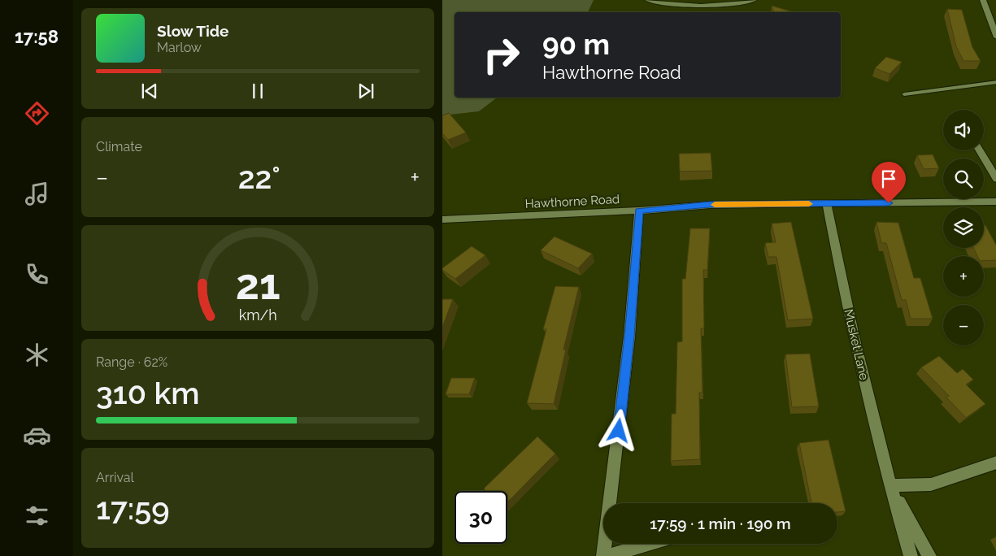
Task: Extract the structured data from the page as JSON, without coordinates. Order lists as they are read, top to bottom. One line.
{"streets":{"street":["Hawthorne Road","Musket Lane"]},"crossings":[["Hawthorne Road","Musket Lane"]],"page":{"tabs":"17:58","turn":["90 m","Hawthorne Road"],"song":["Slow Tide","Marlow"],"map_buttons":["+","−"],"tile":["Climate",["Range · 62%","310 km"],["Arrival","17:59"]],"heat":["−","22°","+"],"limit":"30","trip":"17:59 · 1 min · 190 m","gauge":["21","km/h"]}}
